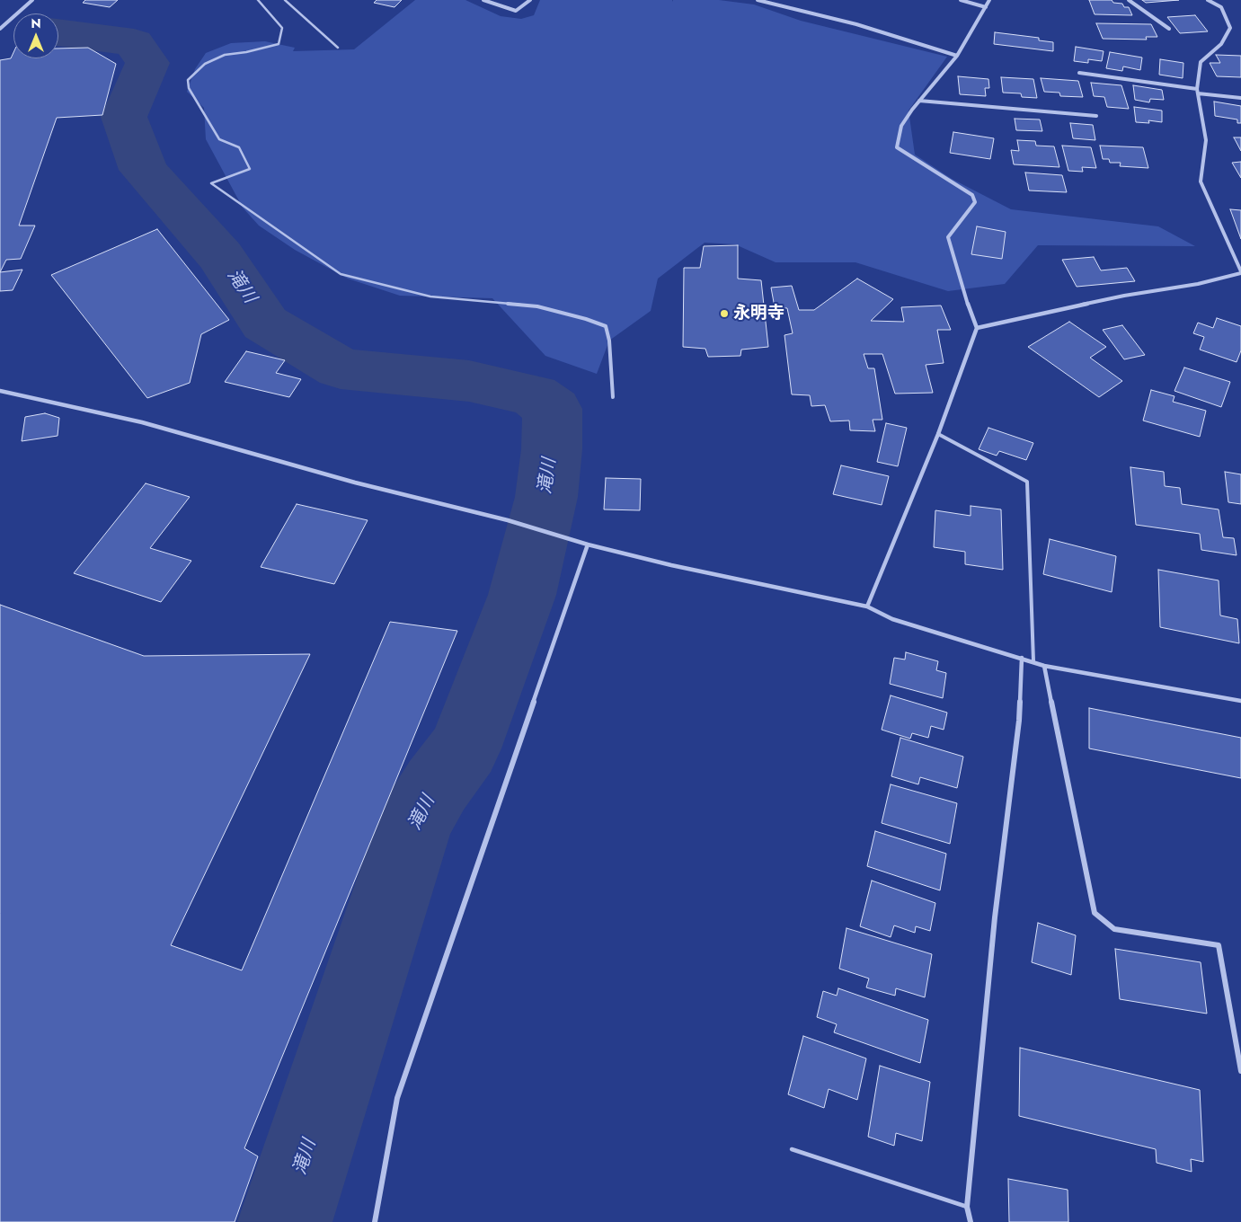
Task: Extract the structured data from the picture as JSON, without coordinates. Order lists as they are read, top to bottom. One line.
{"water":["滝川"],"places":["永明寺"],"north":"top"}
